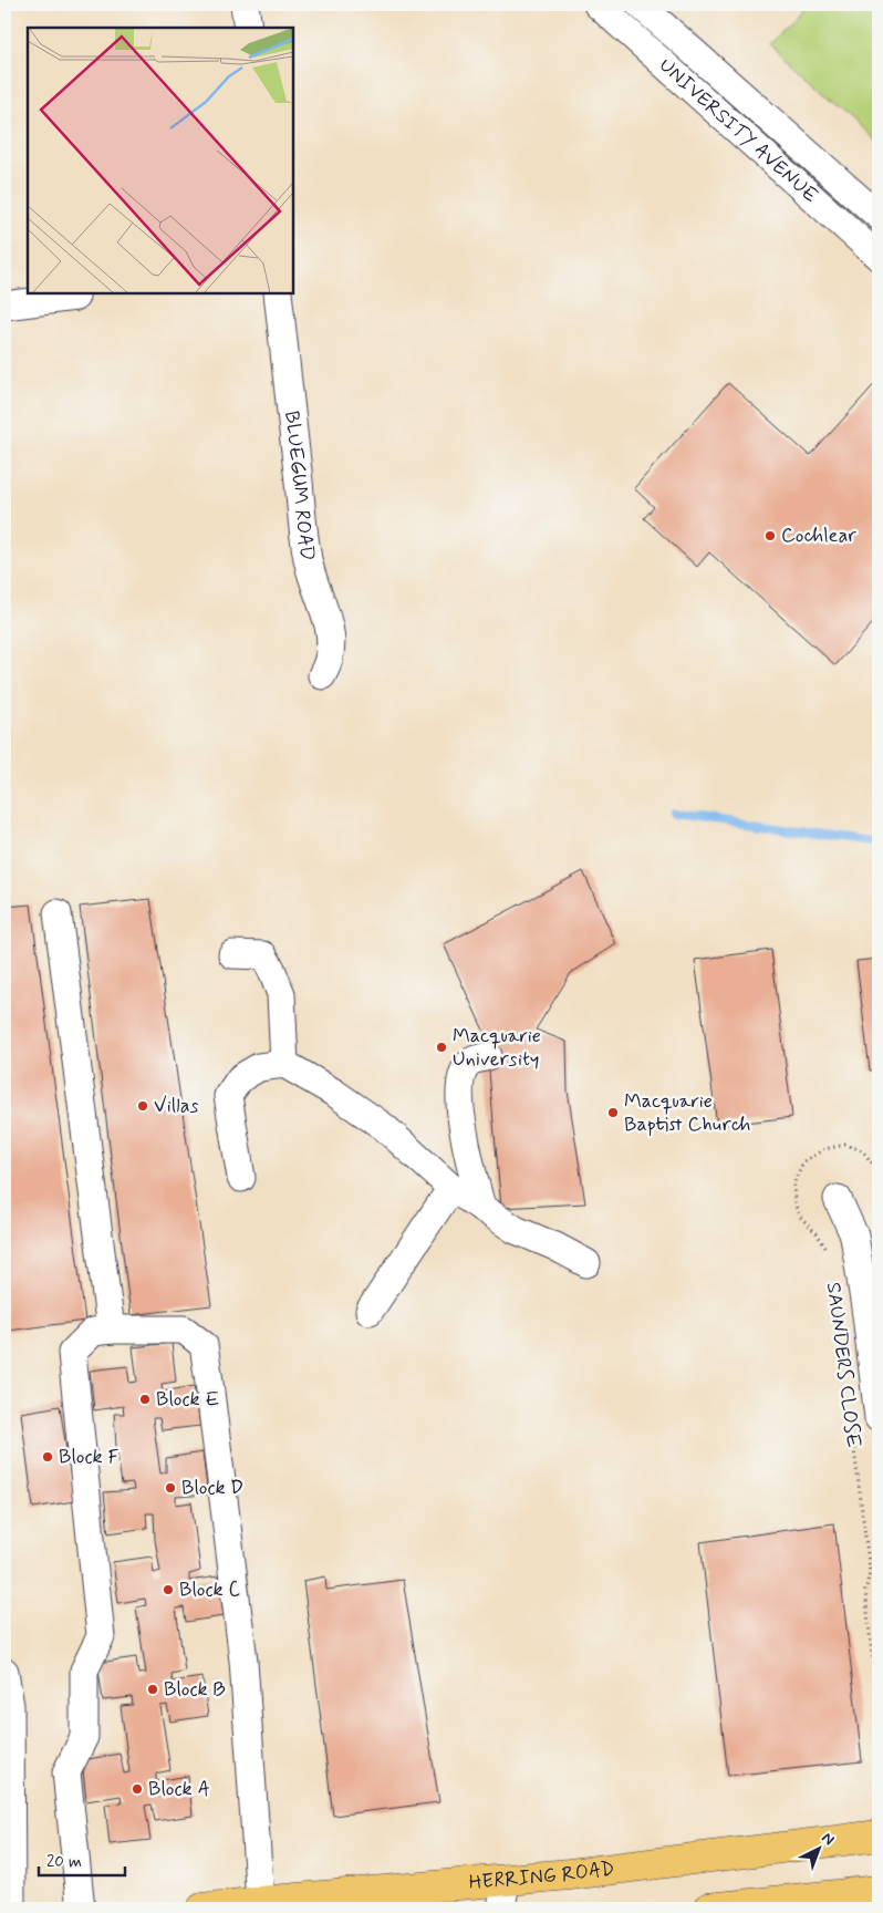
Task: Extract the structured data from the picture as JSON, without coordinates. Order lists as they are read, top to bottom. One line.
{"streets":{"main road":["HERRING ROAD"],"street":["UNIVERSITY AVENUE","BLUEGUM ROAD","SAUNDERS CLOSE"]},"places":["Cochlear","Macquarie University","Villas","Macquarie Baptist Church","Block E","Block F","Block D","Block C","Block B","Block A"],"scale_bar":"20 m","north":"top right"}
